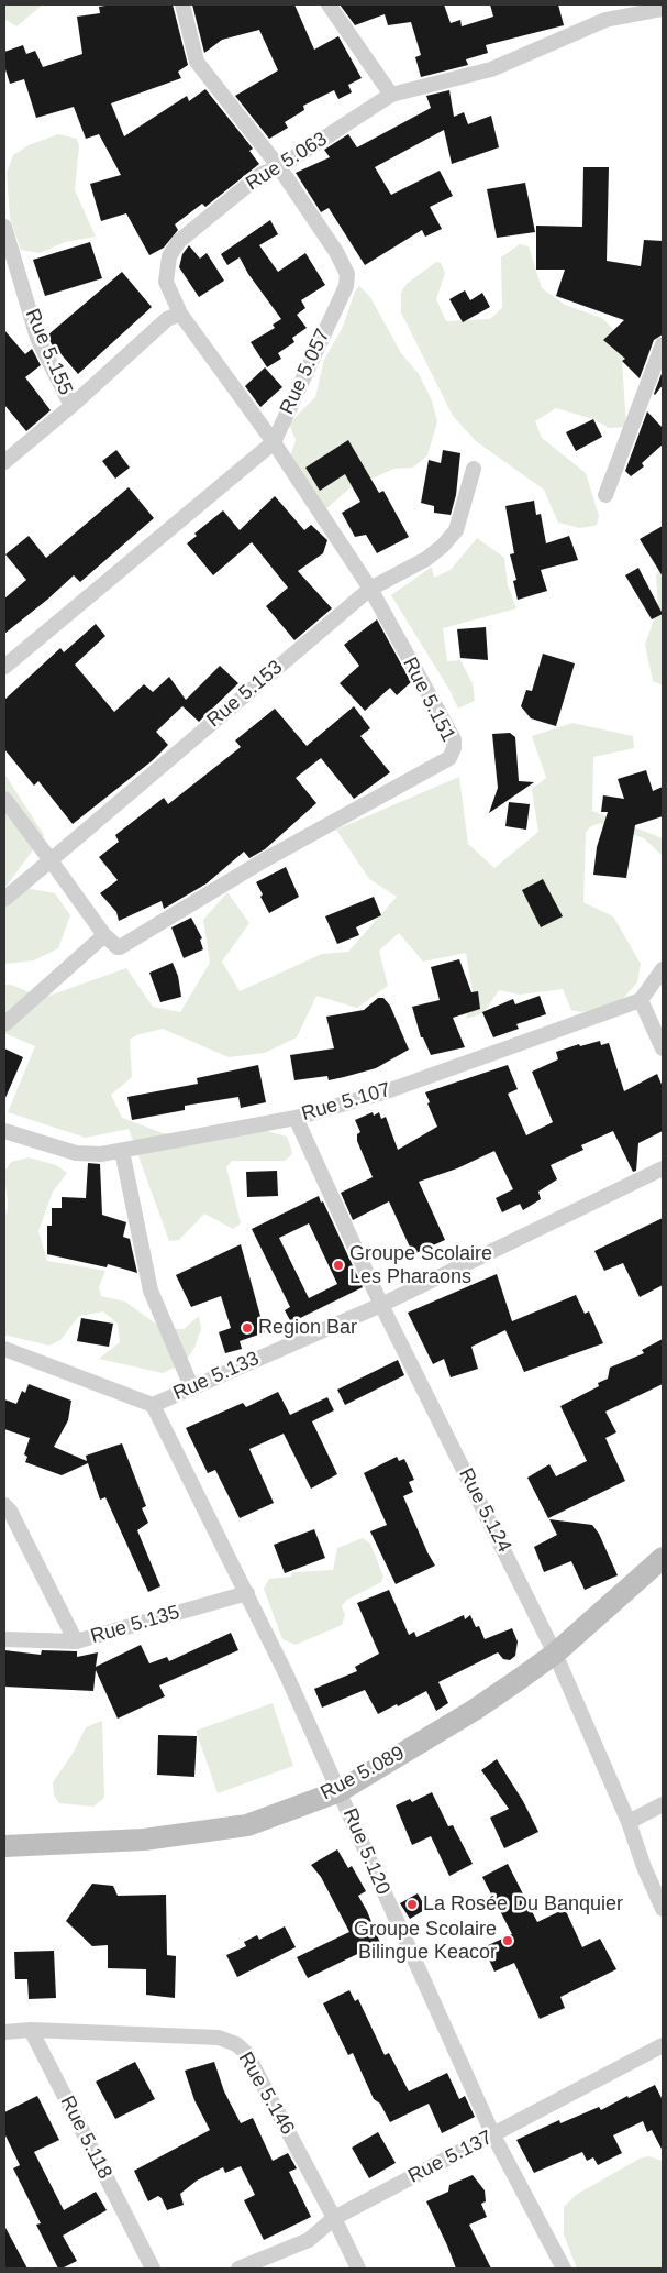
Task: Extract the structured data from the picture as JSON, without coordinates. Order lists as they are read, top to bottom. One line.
{"streets":{"street":["Rue 5.063","Rue 5.155","Rue 5.057","Rue 5.153","Rue 5.151","Rue 5.107","Rue 5.133","Rue 5.124","Rue 5.135","Rue 5.089","Rue 5.120","Rue 5.146","Rue 5.118","Rue 5.137"]},"crossings":[["Rue 5.063","Rue 5.057"],["Rue 5.063","Rue 5.151"],["Rue 5.057","Rue 5.151"],["Rue 5.153","Rue 5.151"],["Rue 5.107","Rue 5.124"],["Rue 5.133","Rue 5.124"],["Rue 5.133","Rue 5.120"],["Rue 5.124","Rue 5.089"],["Rue 5.135","Rue 5.120"],["Rue 5.089","Rue 5.120"],["Rue 5.120","Rue 5.137"],["Rue 5.146","Rue 5.118"],["Rue 5.146","Rue 5.137"]],"places":["Groupe Scolaire Les Pharaons","Region Bar","La Rosée Du Banquier","Groupe Scolaire Bilingue Keacor"]}
